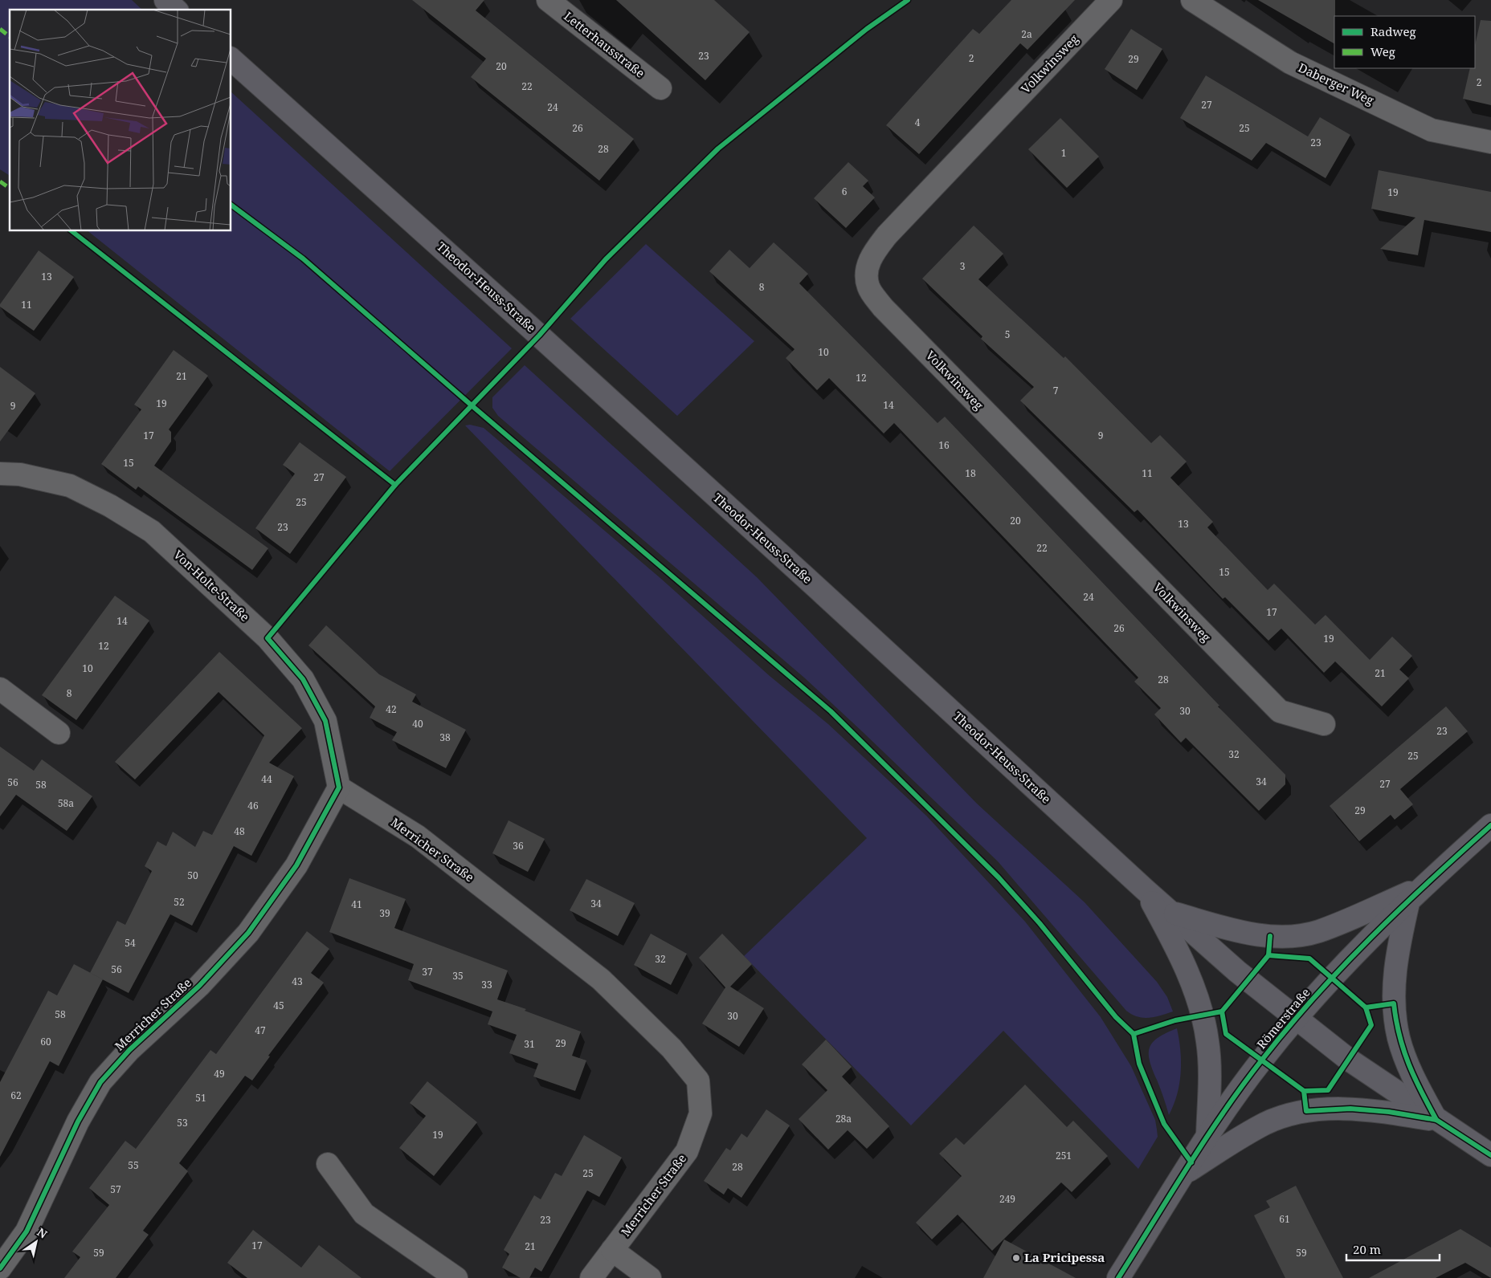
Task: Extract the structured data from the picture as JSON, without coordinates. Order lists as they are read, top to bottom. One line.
{"streets":{"main road":["Theodor-Heuss-Straße","Römerstraße"],"street":["Letterhausstraße","Volkwinsweg","Daberger Weg","Von-Holte-Straße","Merricher Straße"]},"crossings":[["Theodor-Heuss-Straße","Römerstraße"],["Von-Holte-Straße","Merricher Straße"]],"places":["La Pricipessa"],"house_numbers":["2a","23","2","29","20","2","22","27","24","4","26","25","23","28","1","6","19","3","13","8","11","5","10","21","12","7","19","14","9","17","9","16","15","18","11","27","25","20","13","23","22","15","24","17","14","26","19","12","10","21","28","8","42","30","40","23","38","32","25","44","34","56","27","58","58a","46","29","48","36","50","52","34","41","39","54","32","56","37","35","43","33","45","58","30","47","60","29","31","49","62","51","28a","53","19","251","55","28","25","57","249","61","23","17","21","59","59"],"legend":["Radweg","Weg"],"scale_bar":"20 m","north":"top right"}
